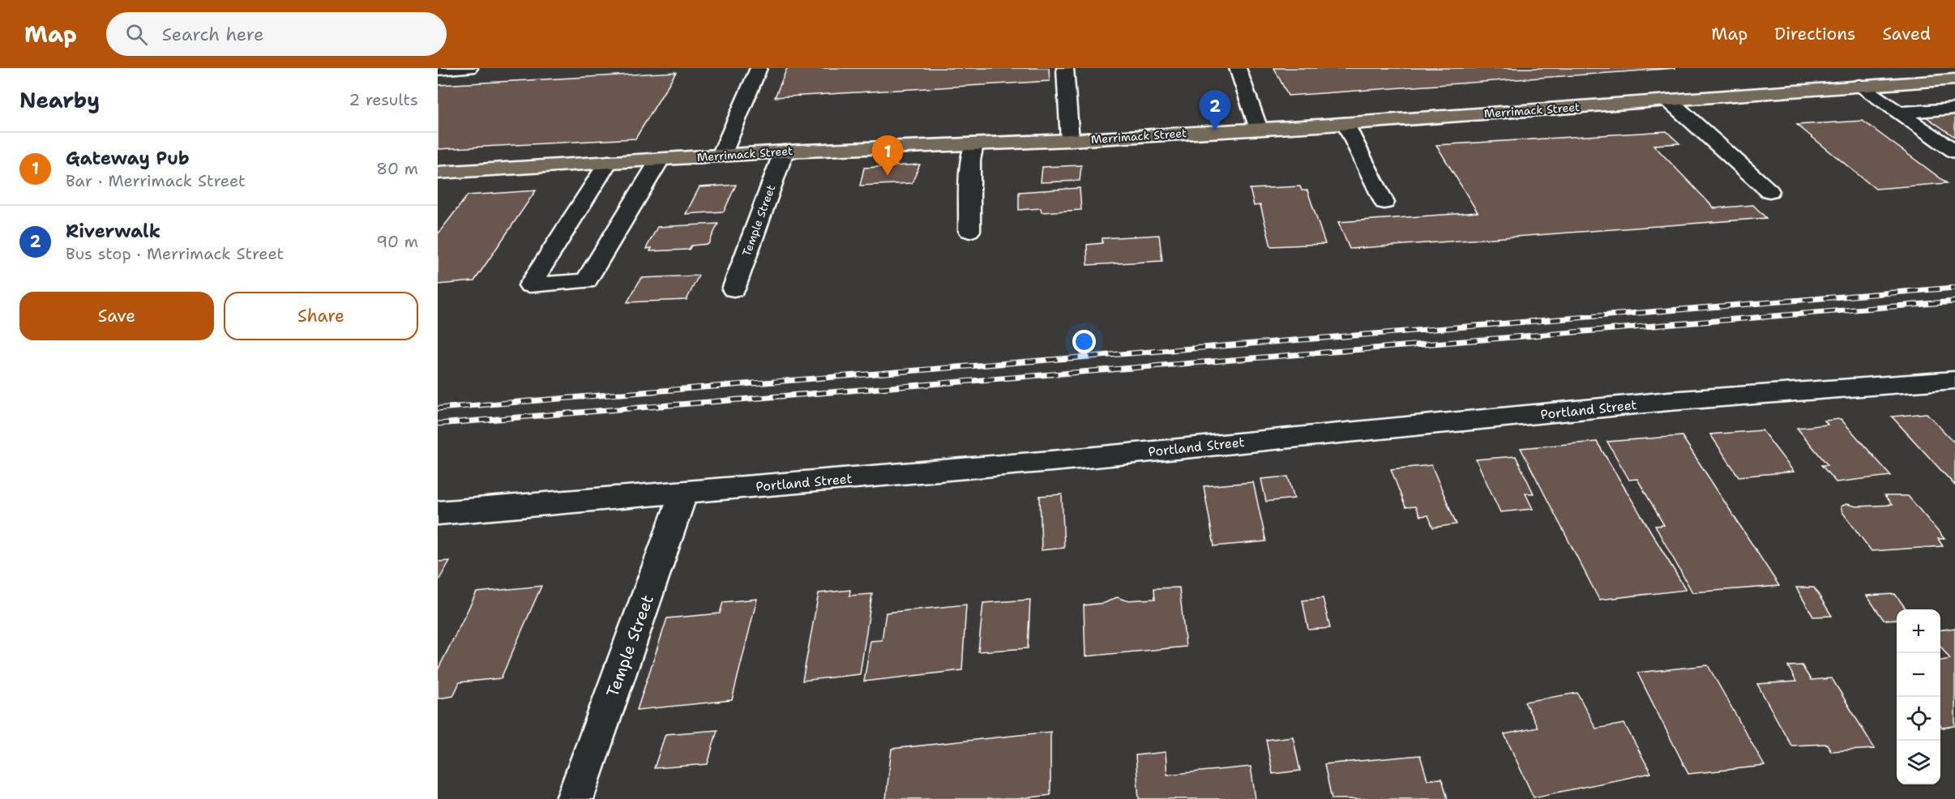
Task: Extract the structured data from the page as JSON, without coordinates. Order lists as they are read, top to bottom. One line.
{"streets":{"main road":["Merrimack Street"],"street":["Temple Street","Portland Street"]},"crossings":[["Merrimack Street","Temple Street"],["Temple Street","Portland Street"]],"page":{"header":"Map","search":"Search here","nav":["Map","Directions","Saved"],"heading":["Nearby","2 results"],"pins":["2","1"],"list":[{"mark":"1","name":"Gateway Pub","note":"Bar · Merrimack Street","value":"80 m"},{"mark":"2","name":"Riverwalk","note":"Bus stop · Merrimack Street","value":"90 m"}],"buttons":["Save","Share"],"map_buttons":["+","−"]}}
